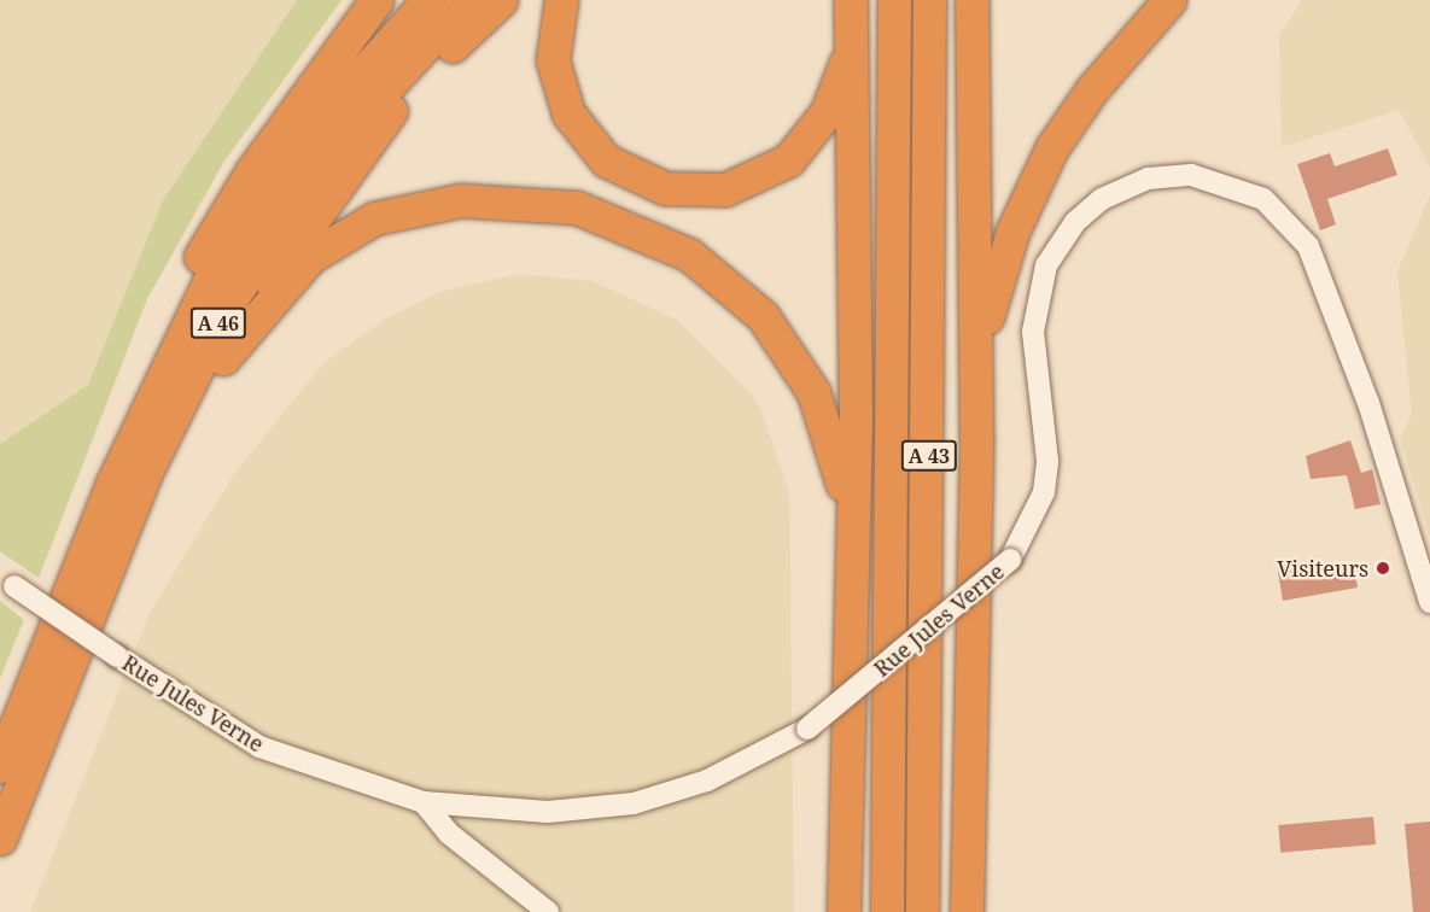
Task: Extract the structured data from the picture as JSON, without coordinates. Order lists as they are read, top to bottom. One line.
{"streets":{"highway":["A 46","A 43"],"street":["Rue Jules Verne"]},"places":["Visiteurs"]}
